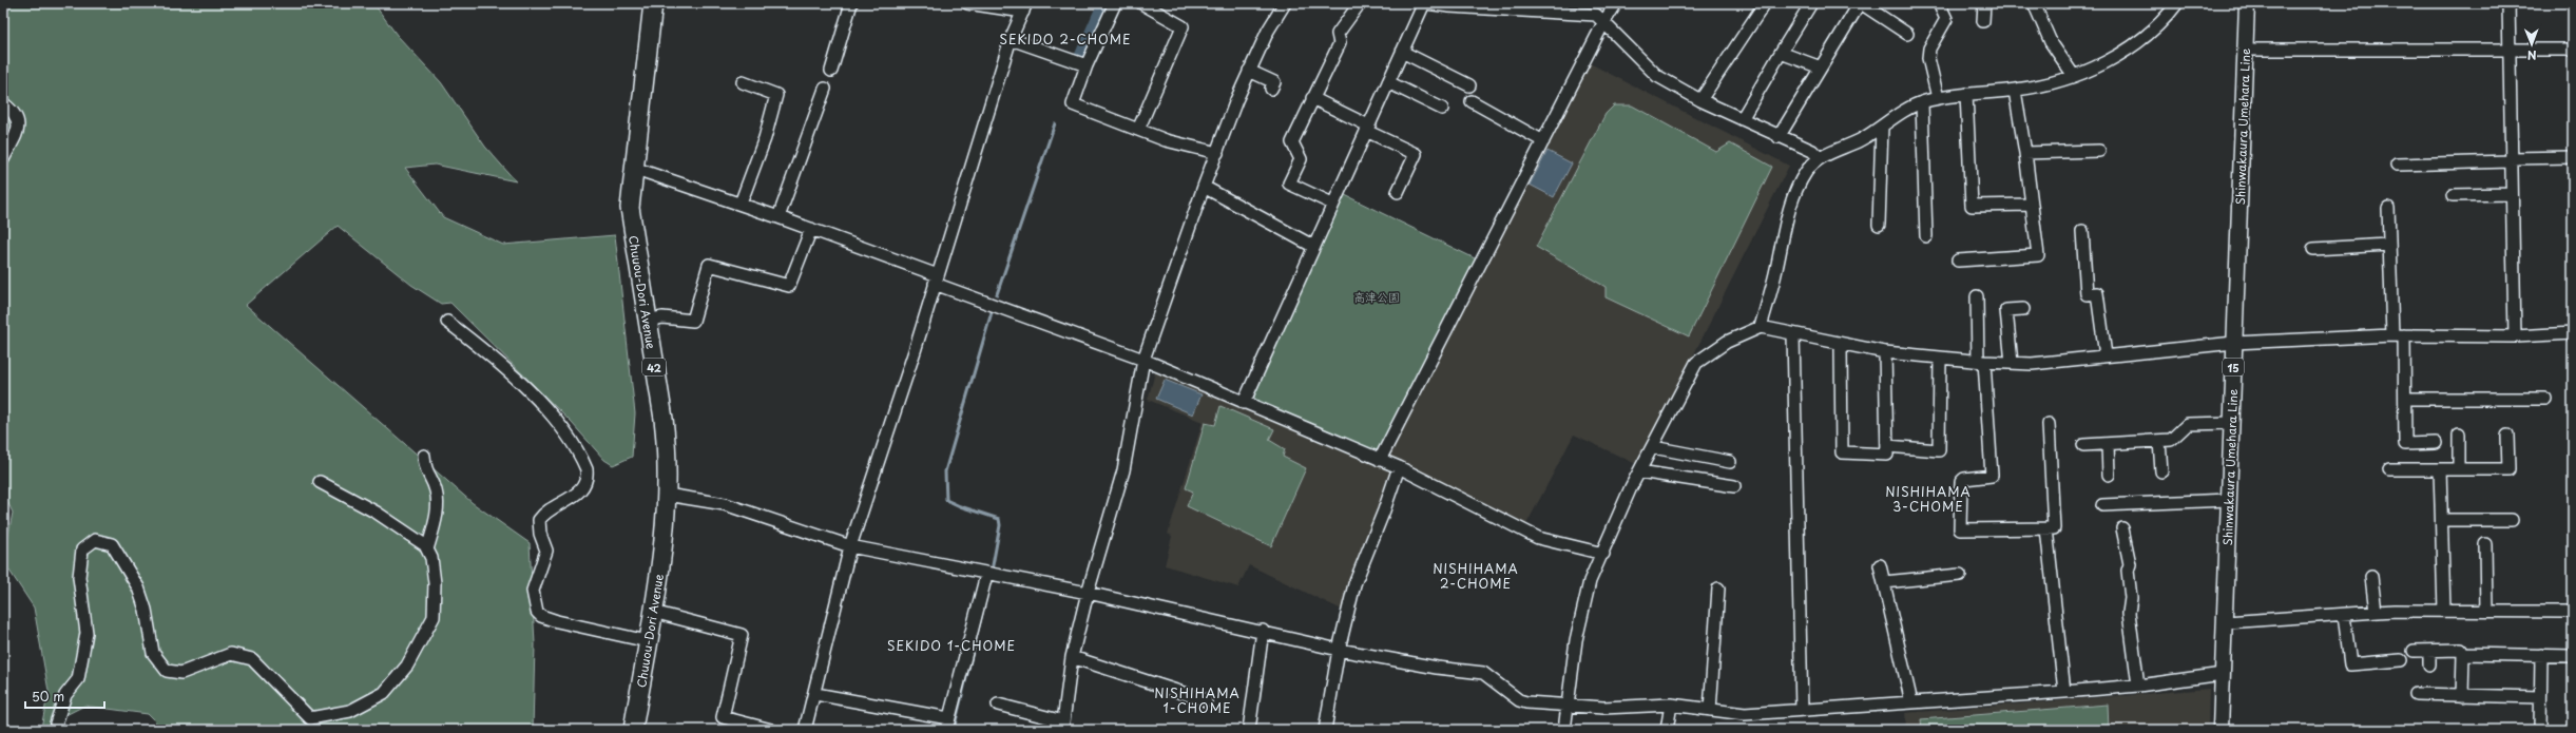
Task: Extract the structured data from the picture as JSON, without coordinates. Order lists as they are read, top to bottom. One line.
{"streets":{"highway":["Chuuou-Dori Avenue","42"],"main road":["Shinwakaura Umehara Line","15"]},"districts":["SEKIDO 2-CHOME","NISHIHAMA 3-CHOME","NISHIHAMA 2-CHOME","SEKIDO 1-CHOME","NISHIHAMA 1-CHOME"],"parks":["高津公園"],"scale_bar":"50 m","north":"bottom"}
